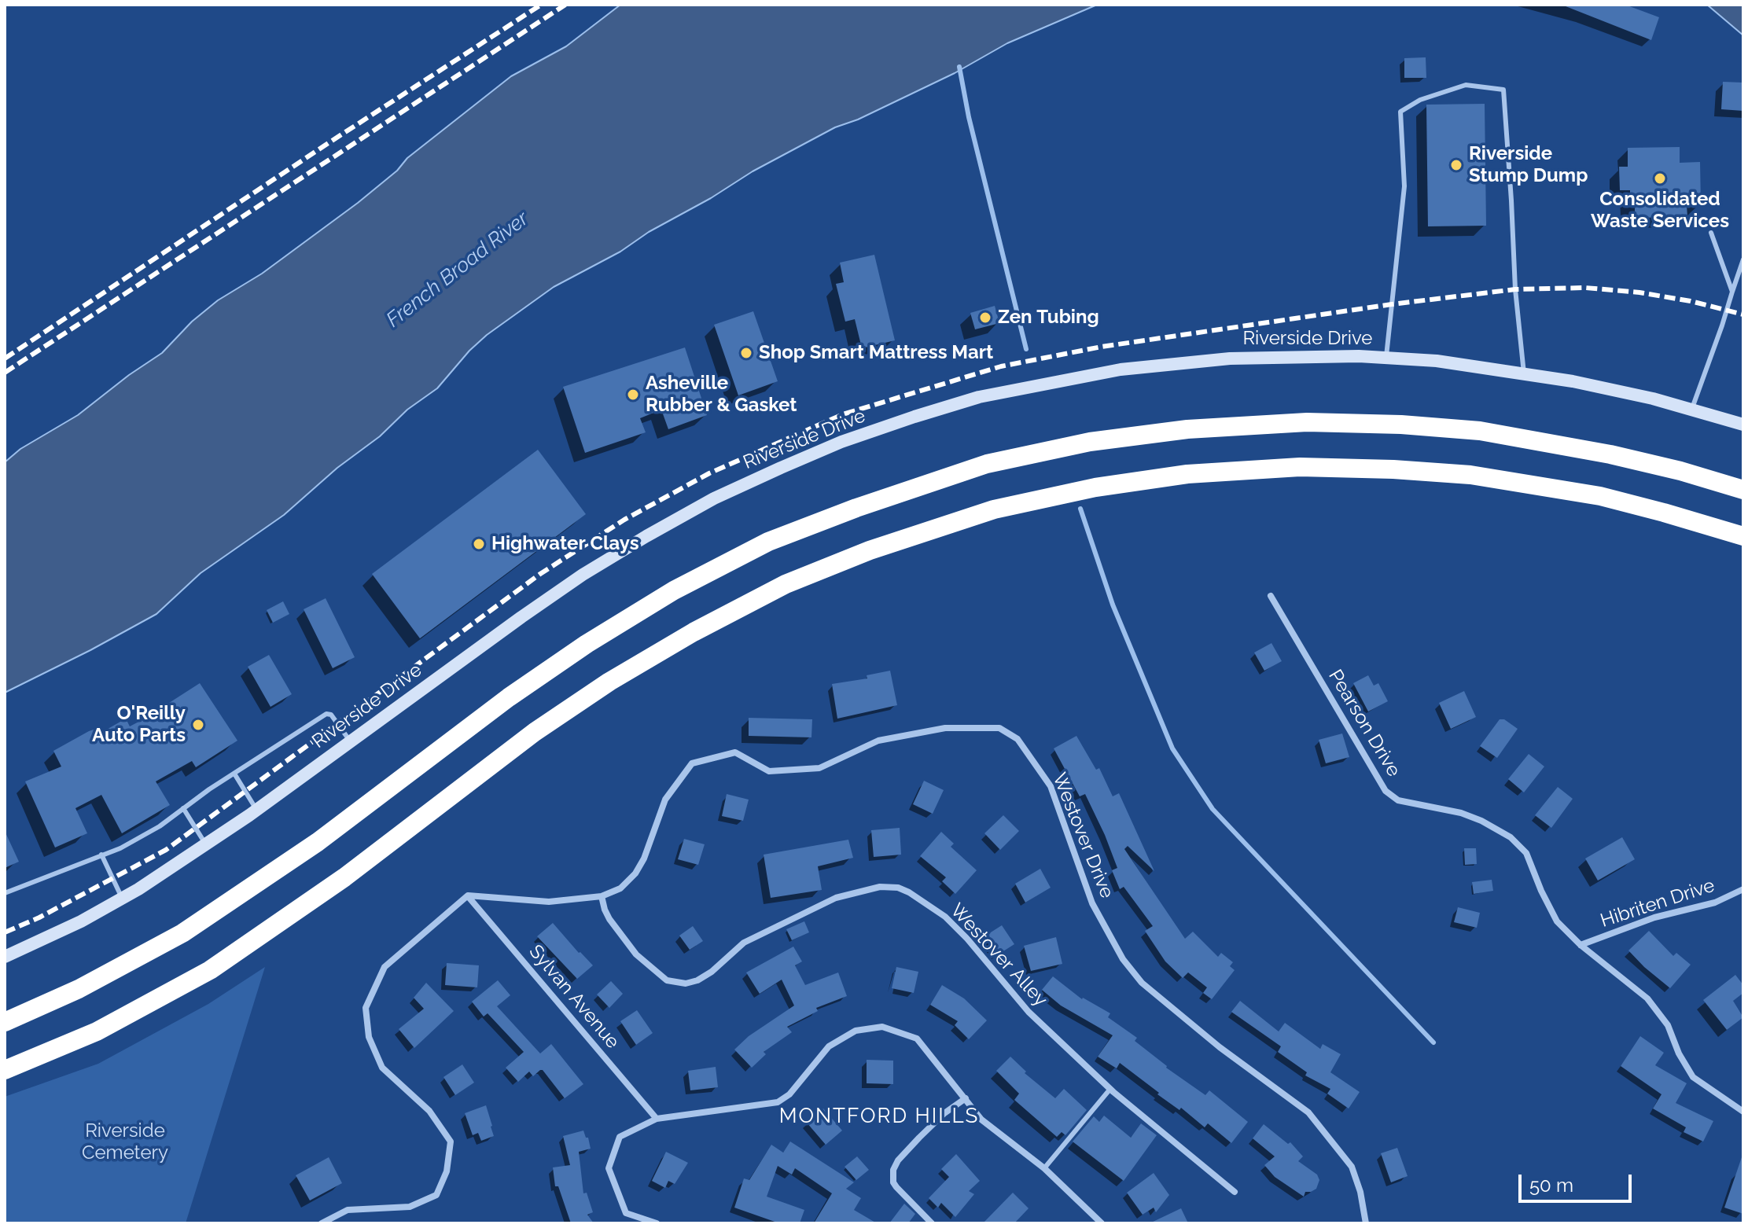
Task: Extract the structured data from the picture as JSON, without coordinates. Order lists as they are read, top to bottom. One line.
{"streets":{"main road":["Riverside Drive"],"street":["Pearson Drive","Westover Drive","Hibriten Drive","Westover Alley","Sylvan Avenue"]},"crossings":[["Pearson Drive","Hibriten Drive"],["Westover Drive","Westover Alley"],["Westover Drive","Sylvan Avenue"]],"districts":["MONTFORD HILLS"],"water":["French Broad River"],"parks":["Riverside Cemetery"],"places":["Riverside Stump Dump","Consolidated Waste Services","Zen Tubing","Shop Smart Mattress Mart","Asheville Rubber & Gasket","Highwater Clays","O'Reilly Auto Parts"],"scale_bar":"50 m"}
